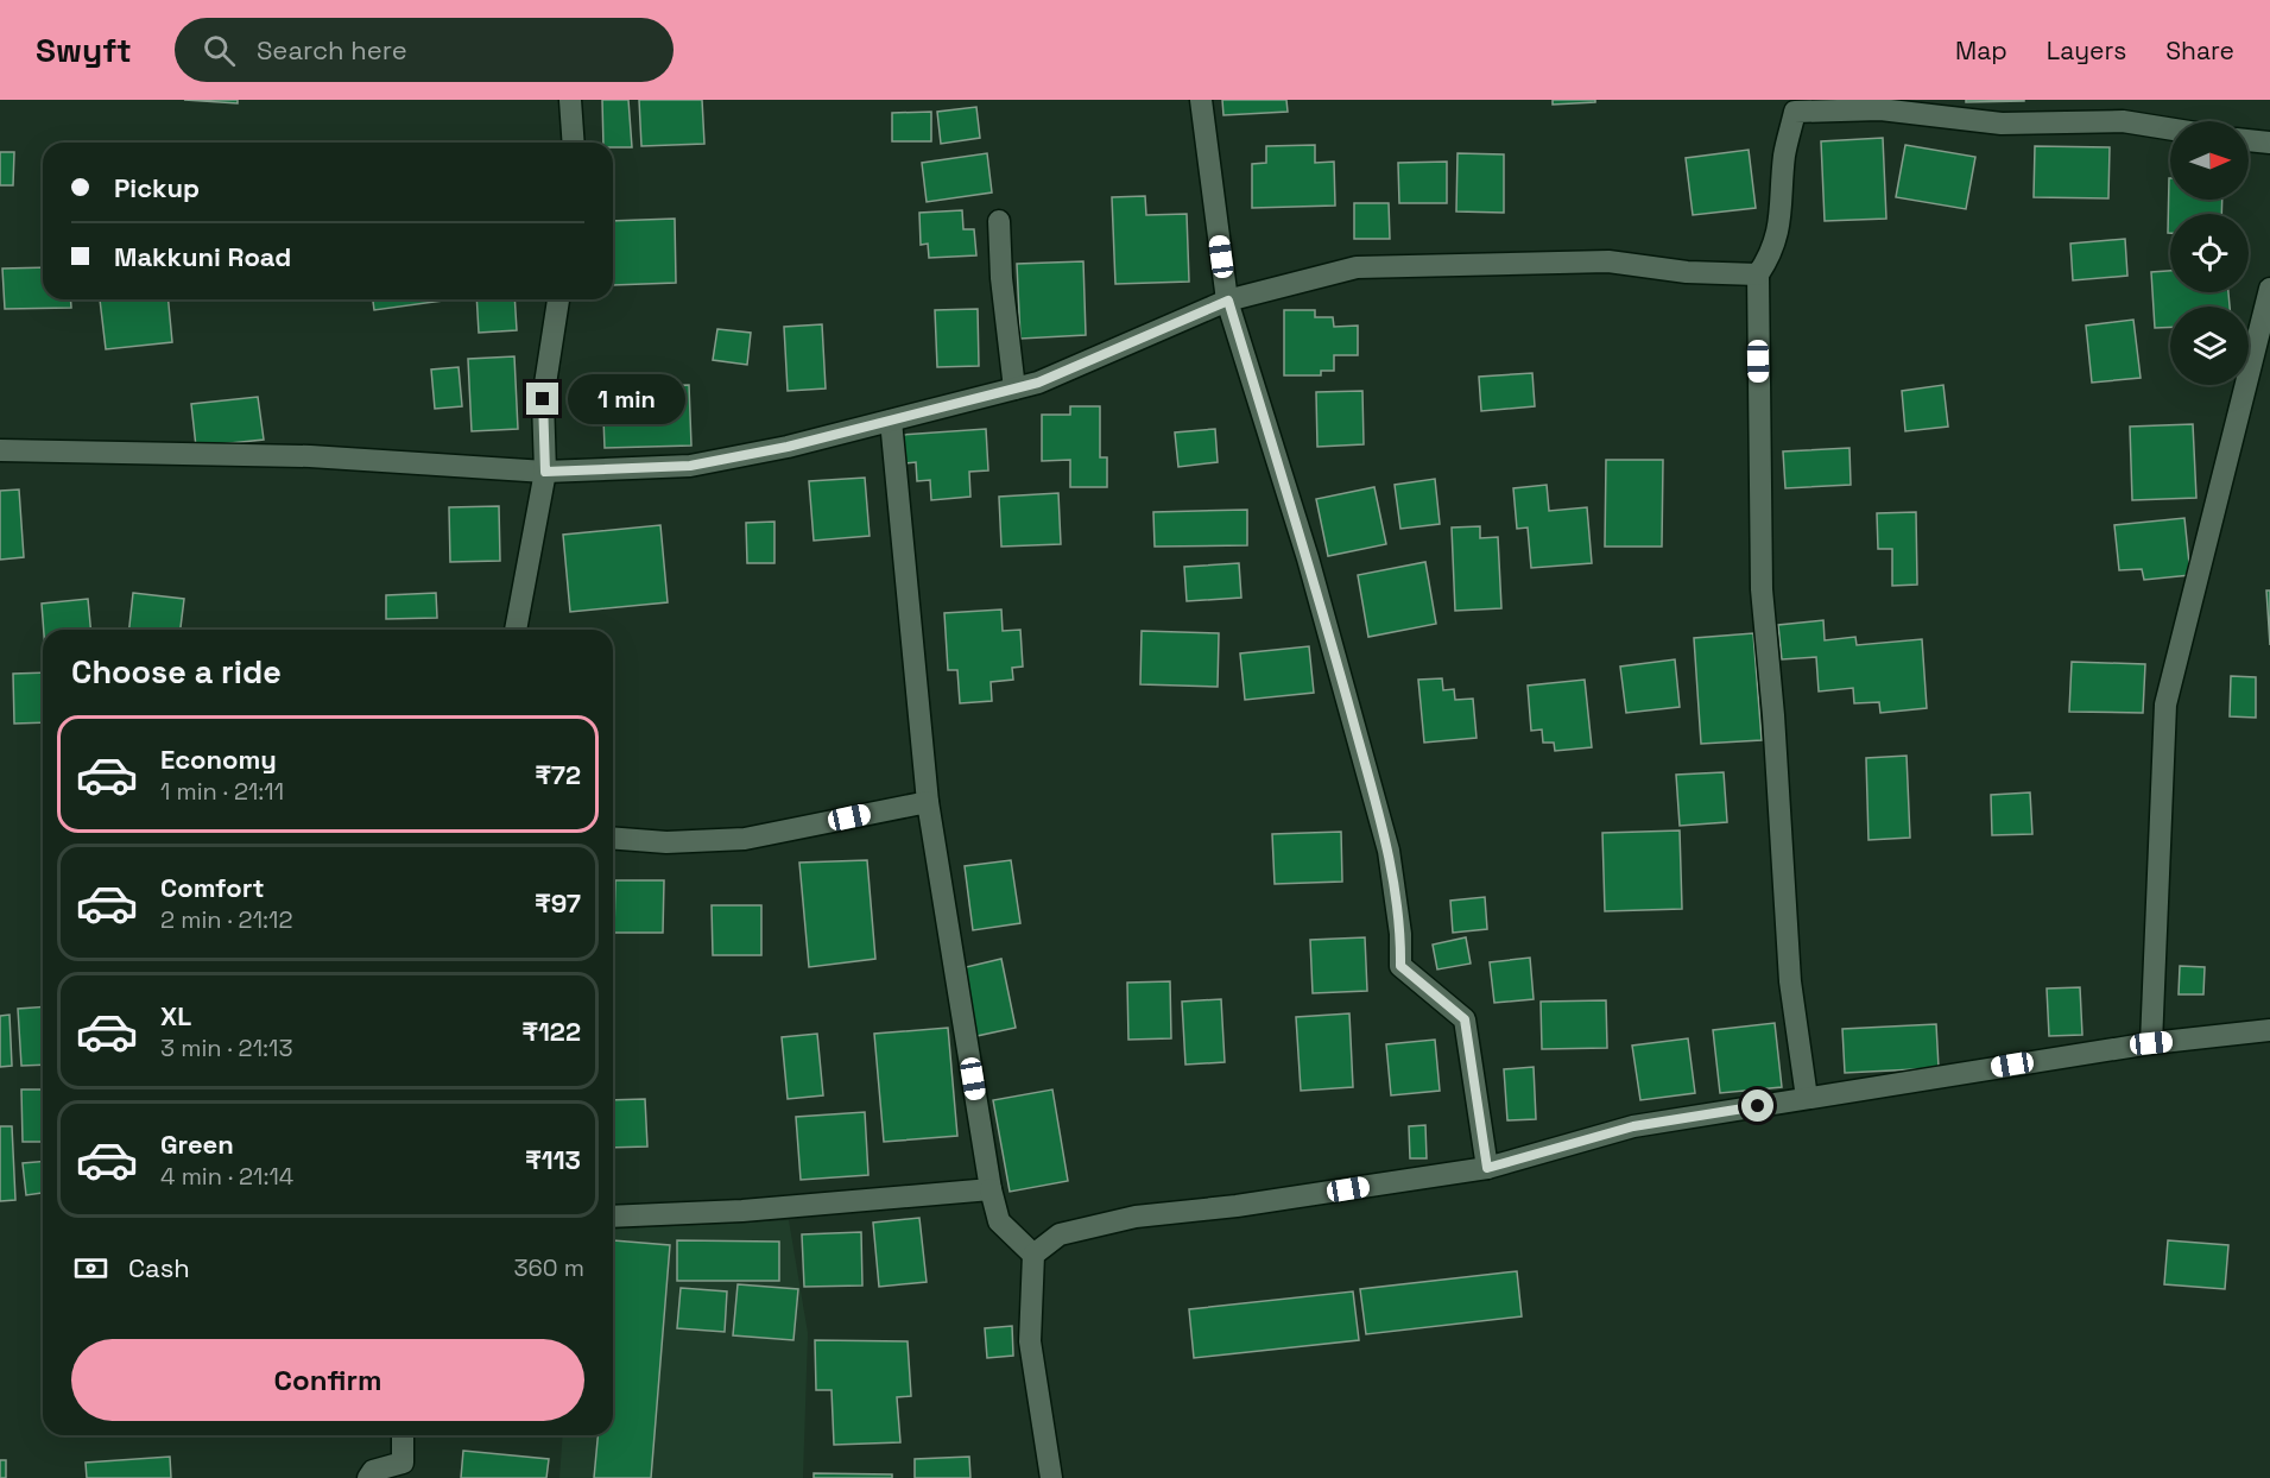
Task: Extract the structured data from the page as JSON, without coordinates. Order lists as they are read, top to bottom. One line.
{"north":"right","page":{"header":"Swyft","search":"Search here","nav":["Map","Layers","Share"],"banner":["Pickup","Makkuni Road"],"bubble":"1 min","heading":"Choose a ride","list":[{"name":"Economy","note":"1 min · 21:11","value":"₹72"},{"name":"Comfort","note":"2 min · 21:12","value":"₹97"},{"name":"XL","note":"3 min · 21:13","value":"₹122"},{"name":"Green","note":"4 min · 21:14","value":"₹113"}],"pay":["Cash","360 m"],"buttons":"Confirm"}}
